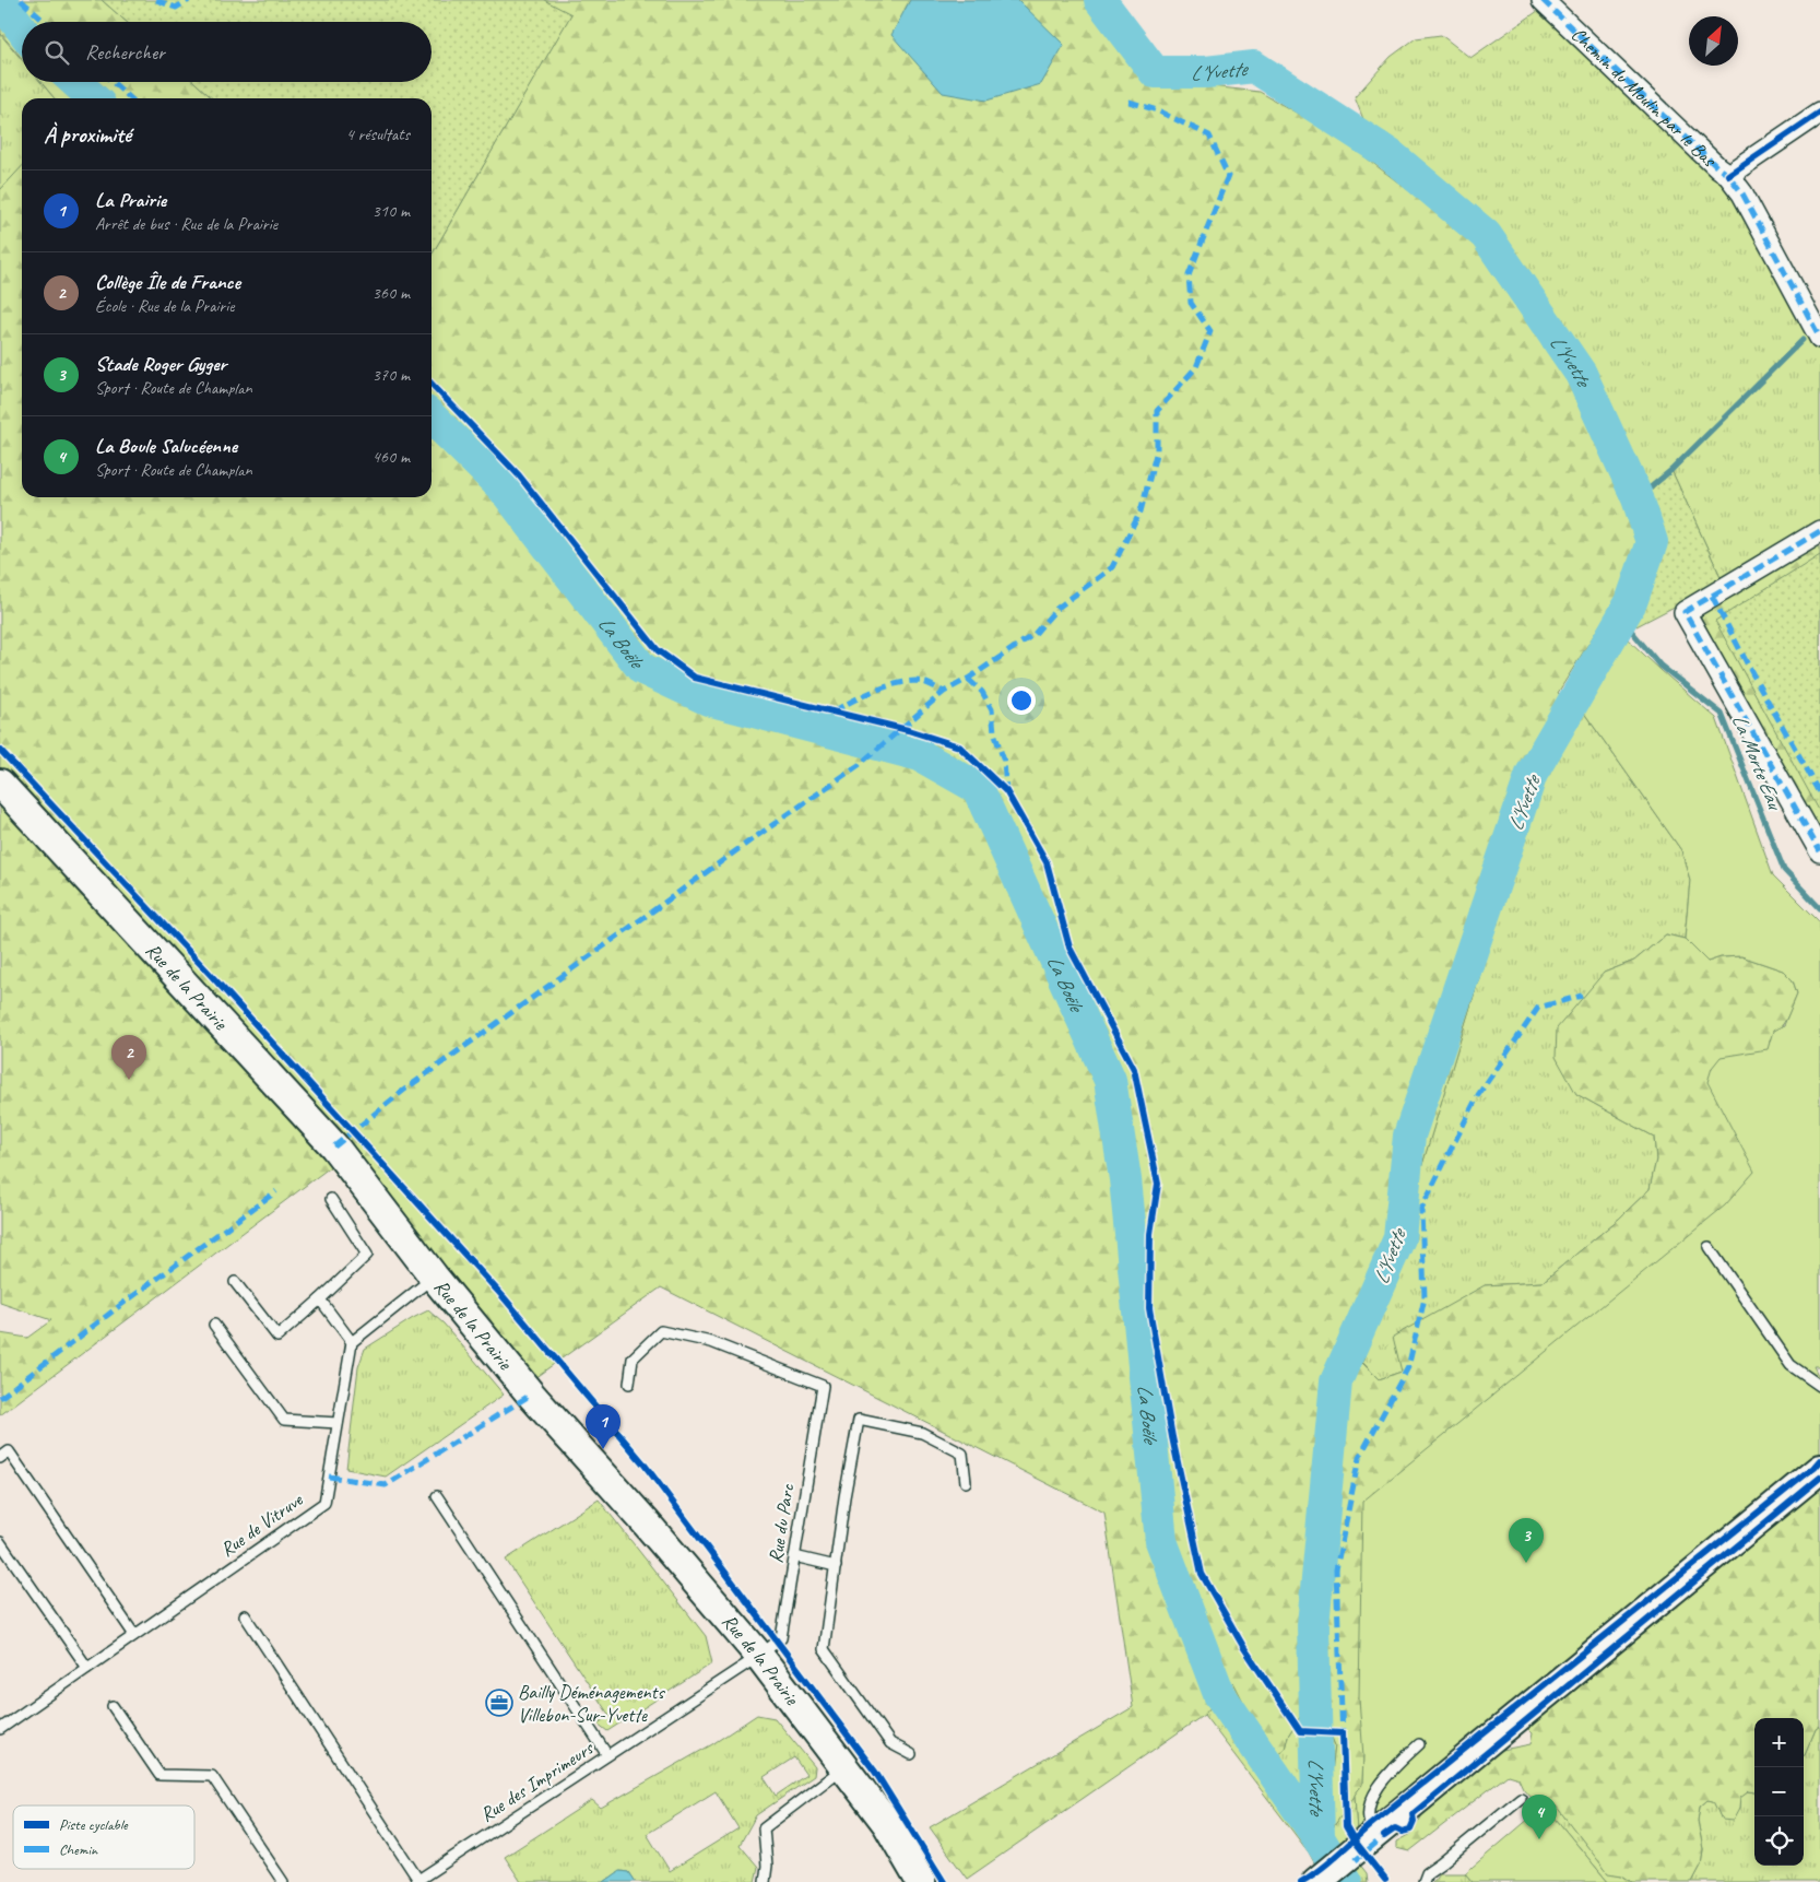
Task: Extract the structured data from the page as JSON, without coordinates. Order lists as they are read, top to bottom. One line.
{"streets":{"street":["Chemin du Moulin par le Bas","Rue de la Prairie"],"lane":["Rue du Parc","Rue de Vitruve","Rue des Imprimeurs"]},"crossings":[["Rue de la Prairie","Rue du Parc"],["Rue de la Prairie","Rue des Imprimeurs"],["Rue du Parc","Rue des Imprimeurs"]],"water":["L'Yvette","La Boële","La Morte Eau"],"places":{"office":["Bailly Déménagements Villebon-Sur-Yvette"]},"legend":["Piste cyclable","Chemin"],"north":"top right","page":{"search":"Rechercher","heading":["À proximité","4 résultats"],"list":[{"mark":"1","name":"La Prairie","note":"Arrêt de bus · Rue de la Prairie","value":"310 m"},{"mark":"2","name":"Collège Île de France","note":"École · Rue de la Prairie","value":"360 m"},{"mark":"3","name":"Stade Roger Gyger","note":"Sport · Route de Champlan","value":"370 m"},{"mark":"4","name":"La Boule Salucéenne","note":"Sport · Route de Champlan","value":"460 m"}],"pins":["2","1","3","4"],"map_buttons":["+","−"]}}
